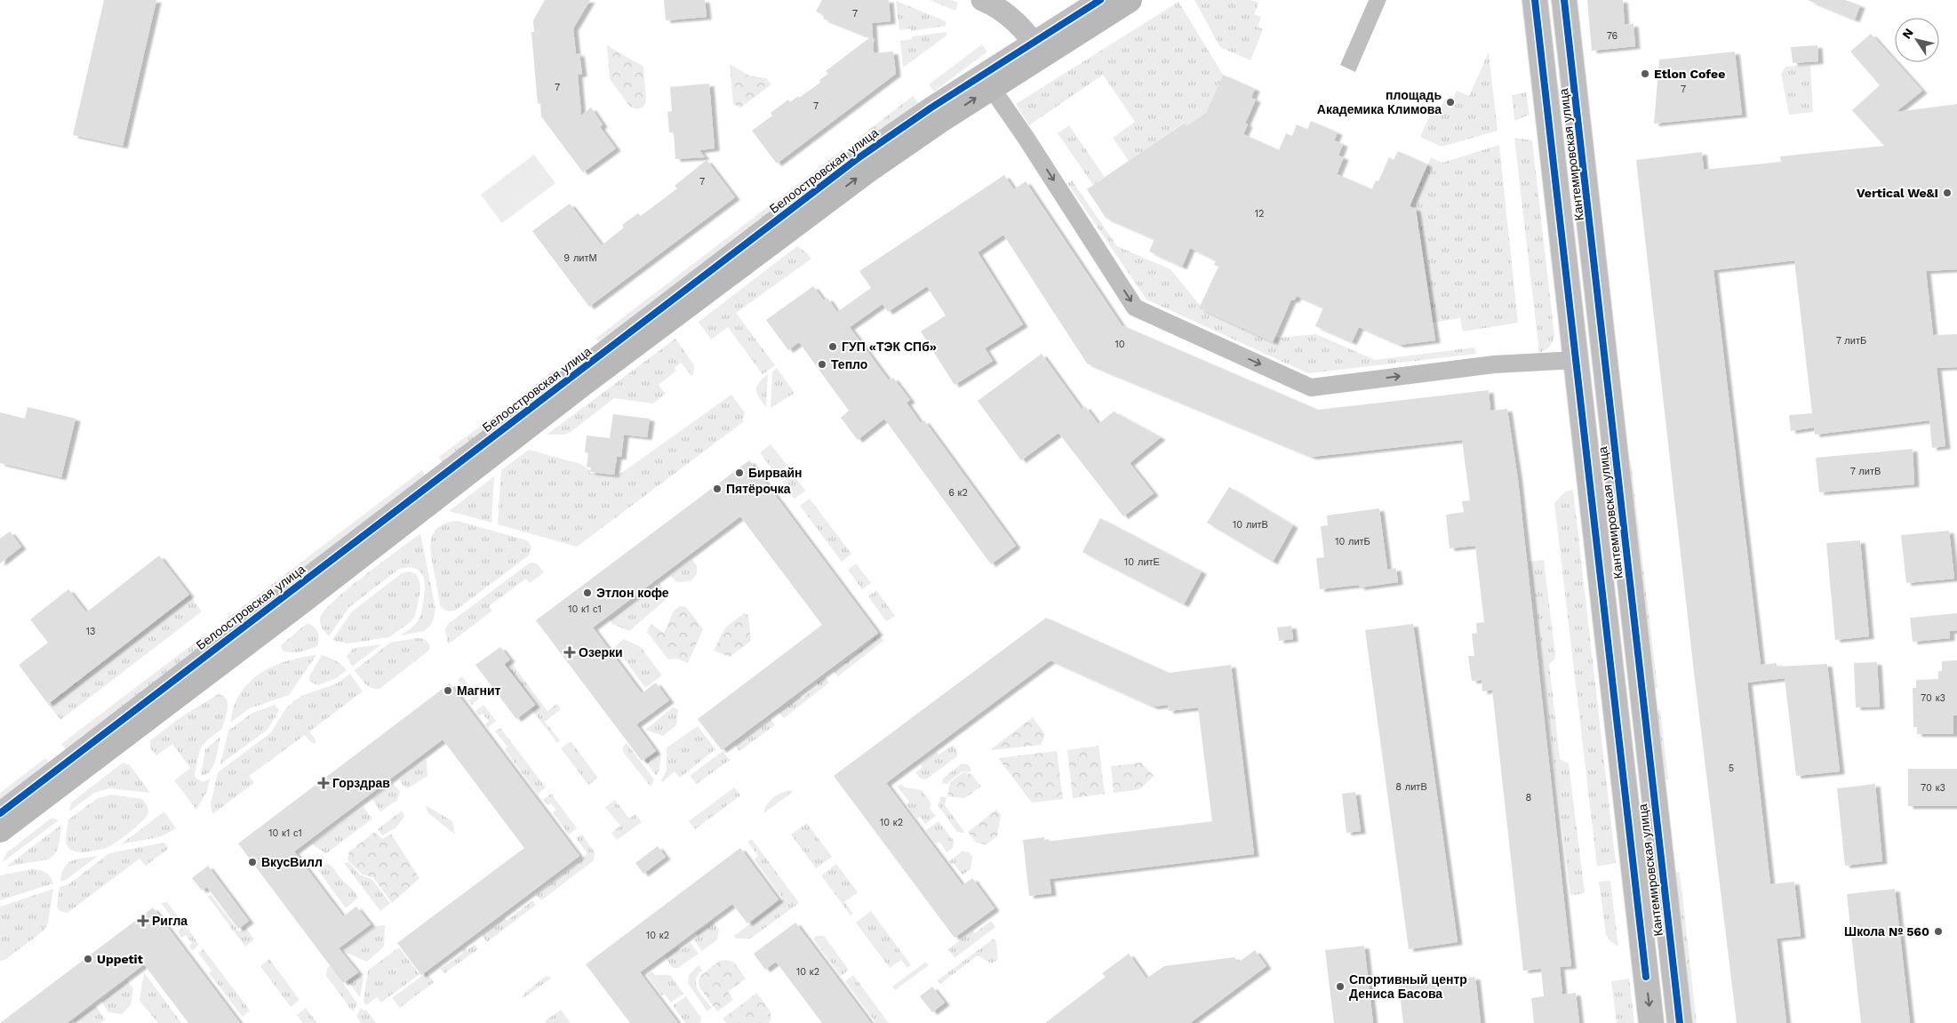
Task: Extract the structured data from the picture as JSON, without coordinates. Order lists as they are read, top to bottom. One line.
{"streets":{"main road":["Кантемировская улица","Белоостровская улица"]},"places":{"other":["Etlon Cofee","площадь Академика Климова","Vertical We&I","ГУП «ТЭК СПб»","Тепло","Бирвайн","Пятёрочка","Этлон кофе","Магнит","ВкусВилл","Школа № 560","Uppetit","Спортивный центр Дениса Басова"],"health":["Озерки","Горздрав","Ригла"]},"house_numbers":["7","76","7","7","7","7","12","9 литМ","7 литБ","10","7 литВ","6 к2","10 литВ","10 литБ","10 литЕ","10 к1 с1","13","70 к3","5","8 литВ","70 к3","8","10 к2","10 к1 с1","10 к2","10 к2"],"north":"top left"}
